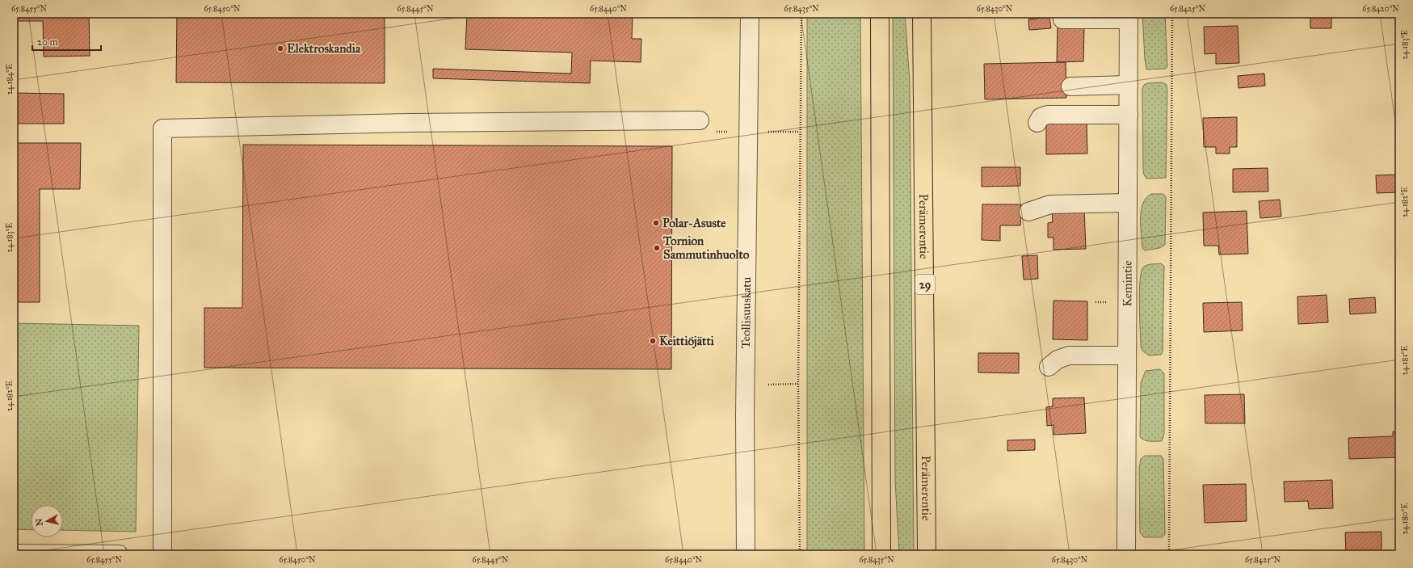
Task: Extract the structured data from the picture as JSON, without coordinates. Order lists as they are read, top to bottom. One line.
{"streets":{"highway":["Perämerentie","29"],"street":["Kemintie","Teollisuuskatu"]},"places":["Elektroskandia","Polar-Asuste","Tornion Sammutinhuolto","Keittiöjätti"],"scale_bar":"20 m","north":"left","coordinates":["65.8455°N","65.8450°N","65.8445°N","65.8440°N","65.8435°N","65.8430°N","65.8425°N","65.8420°N","24.183°E","24.184°E","24.182°E","24.181°E","24.180°E"]}
